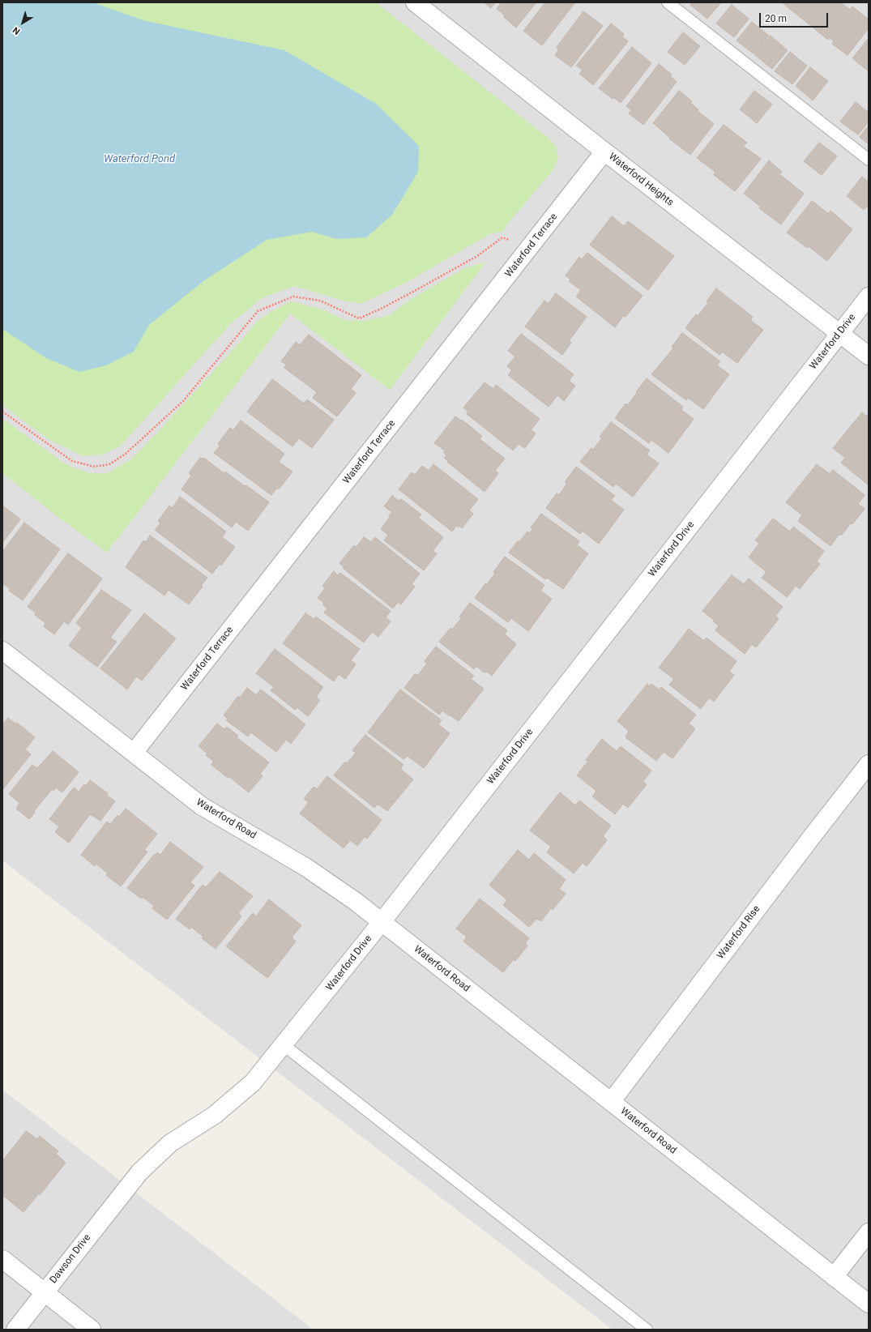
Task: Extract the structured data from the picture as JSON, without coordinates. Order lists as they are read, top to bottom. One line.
{"streets":{"street":["Waterford Heights","Waterford Terrace","Waterford Drive","Waterford Road","Waterford Rise","Dawson Drive"]},"crossings":[["Waterford Heights","Waterford Terrace"],["Waterford Heights","Waterford Drive"],["Waterford Terrace","Waterford Road"],["Waterford Drive","Waterford Road"],["Waterford Drive","Dawson Drive"],["Waterford Road","Waterford Rise"]],"water":["Waterford Pond"],"scale_bar":"20 m","north":"bottom left"}
